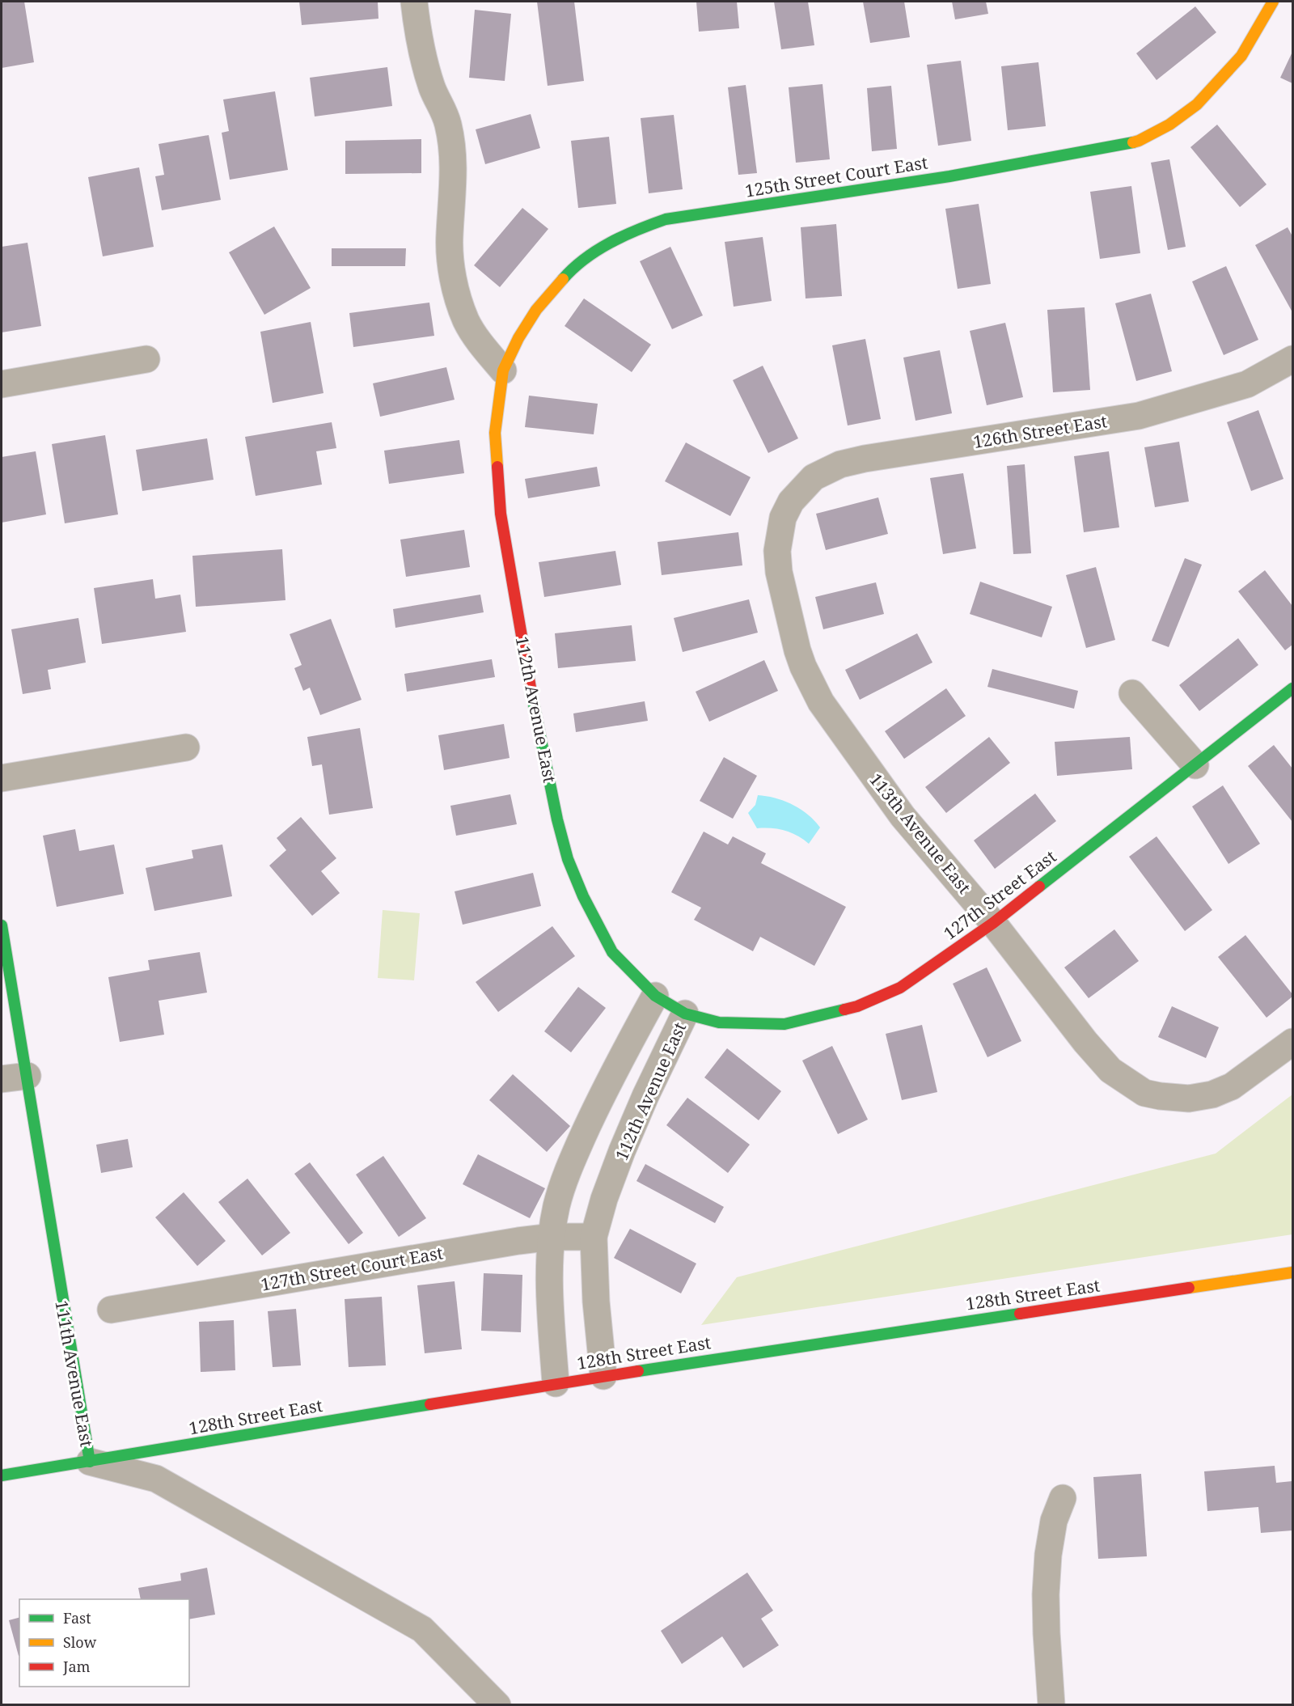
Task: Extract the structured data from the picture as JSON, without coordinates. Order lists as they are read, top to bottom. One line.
{"streets":{"street":["125th Street Court East","126th Street East","112th Avenue East","113th Avenue East","127th Street East","127th Street Court East","128th Street East","111th Avenue East"]},"crossings":[["125th Street Court East","112th Avenue East"],["126th Street East","113th Avenue East"],["112th Avenue East","127th Street East"],["112th Avenue East","127th Street Court East"],["112th Avenue East","128th Street East"],["113th Avenue East","127th Street East"],["128th Street East","111th Avenue East"]],"legend":["Fast","Slow","Jam"]}
